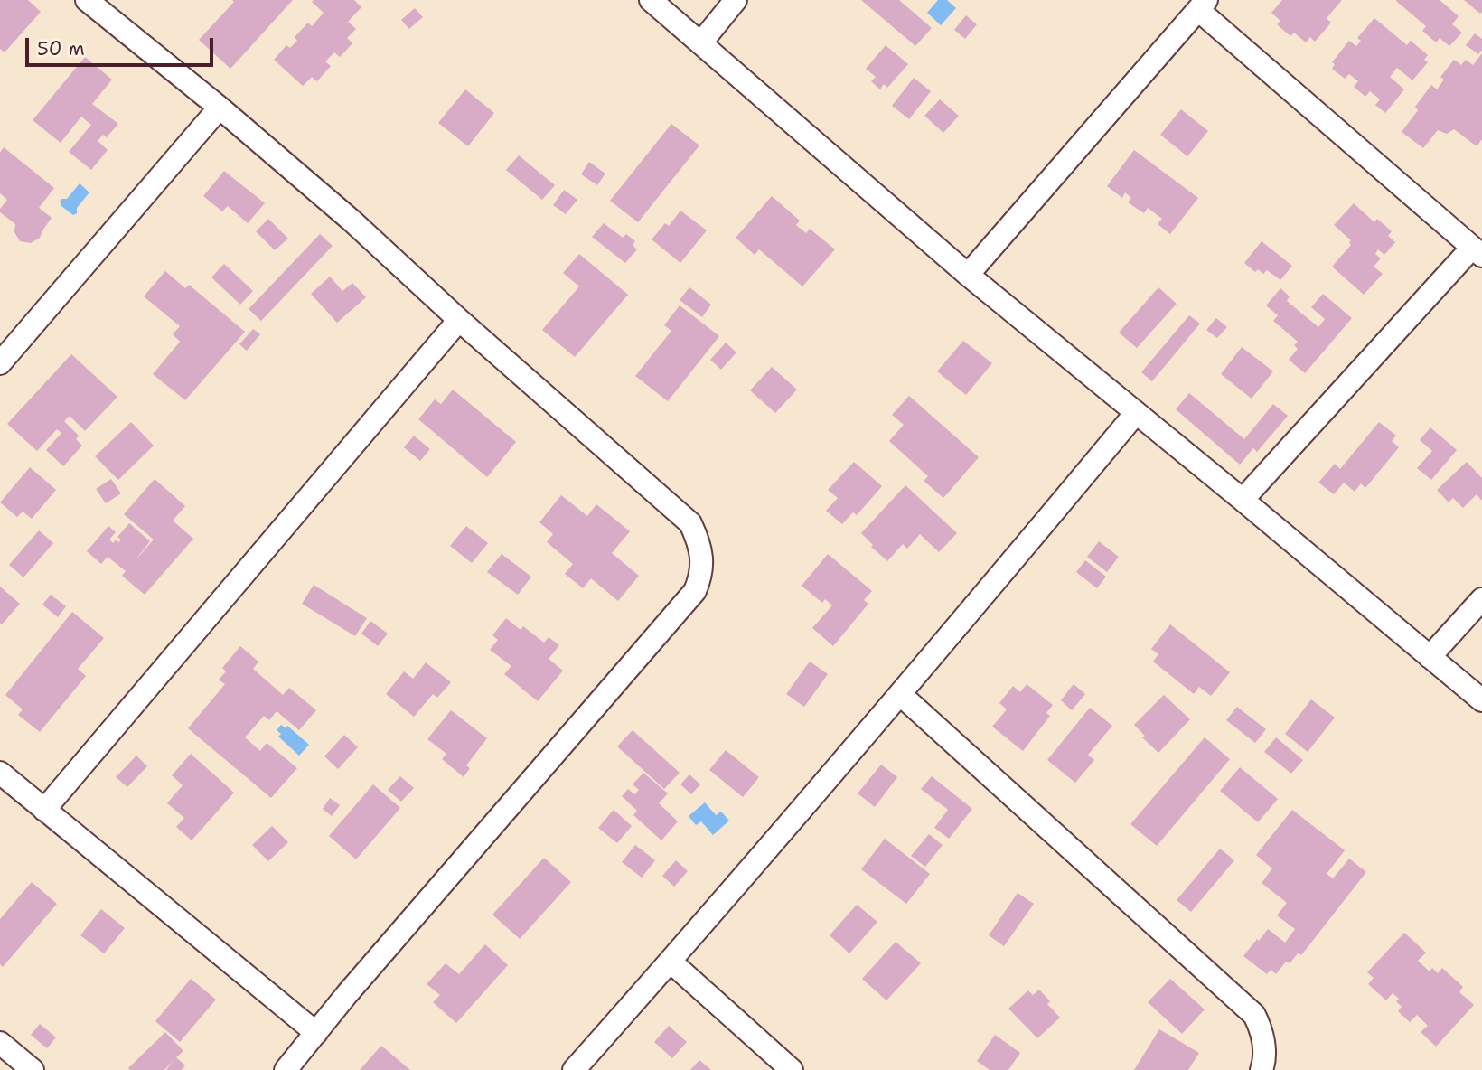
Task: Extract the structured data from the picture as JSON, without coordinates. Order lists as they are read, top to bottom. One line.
{"scale_bar":"50 m"}
